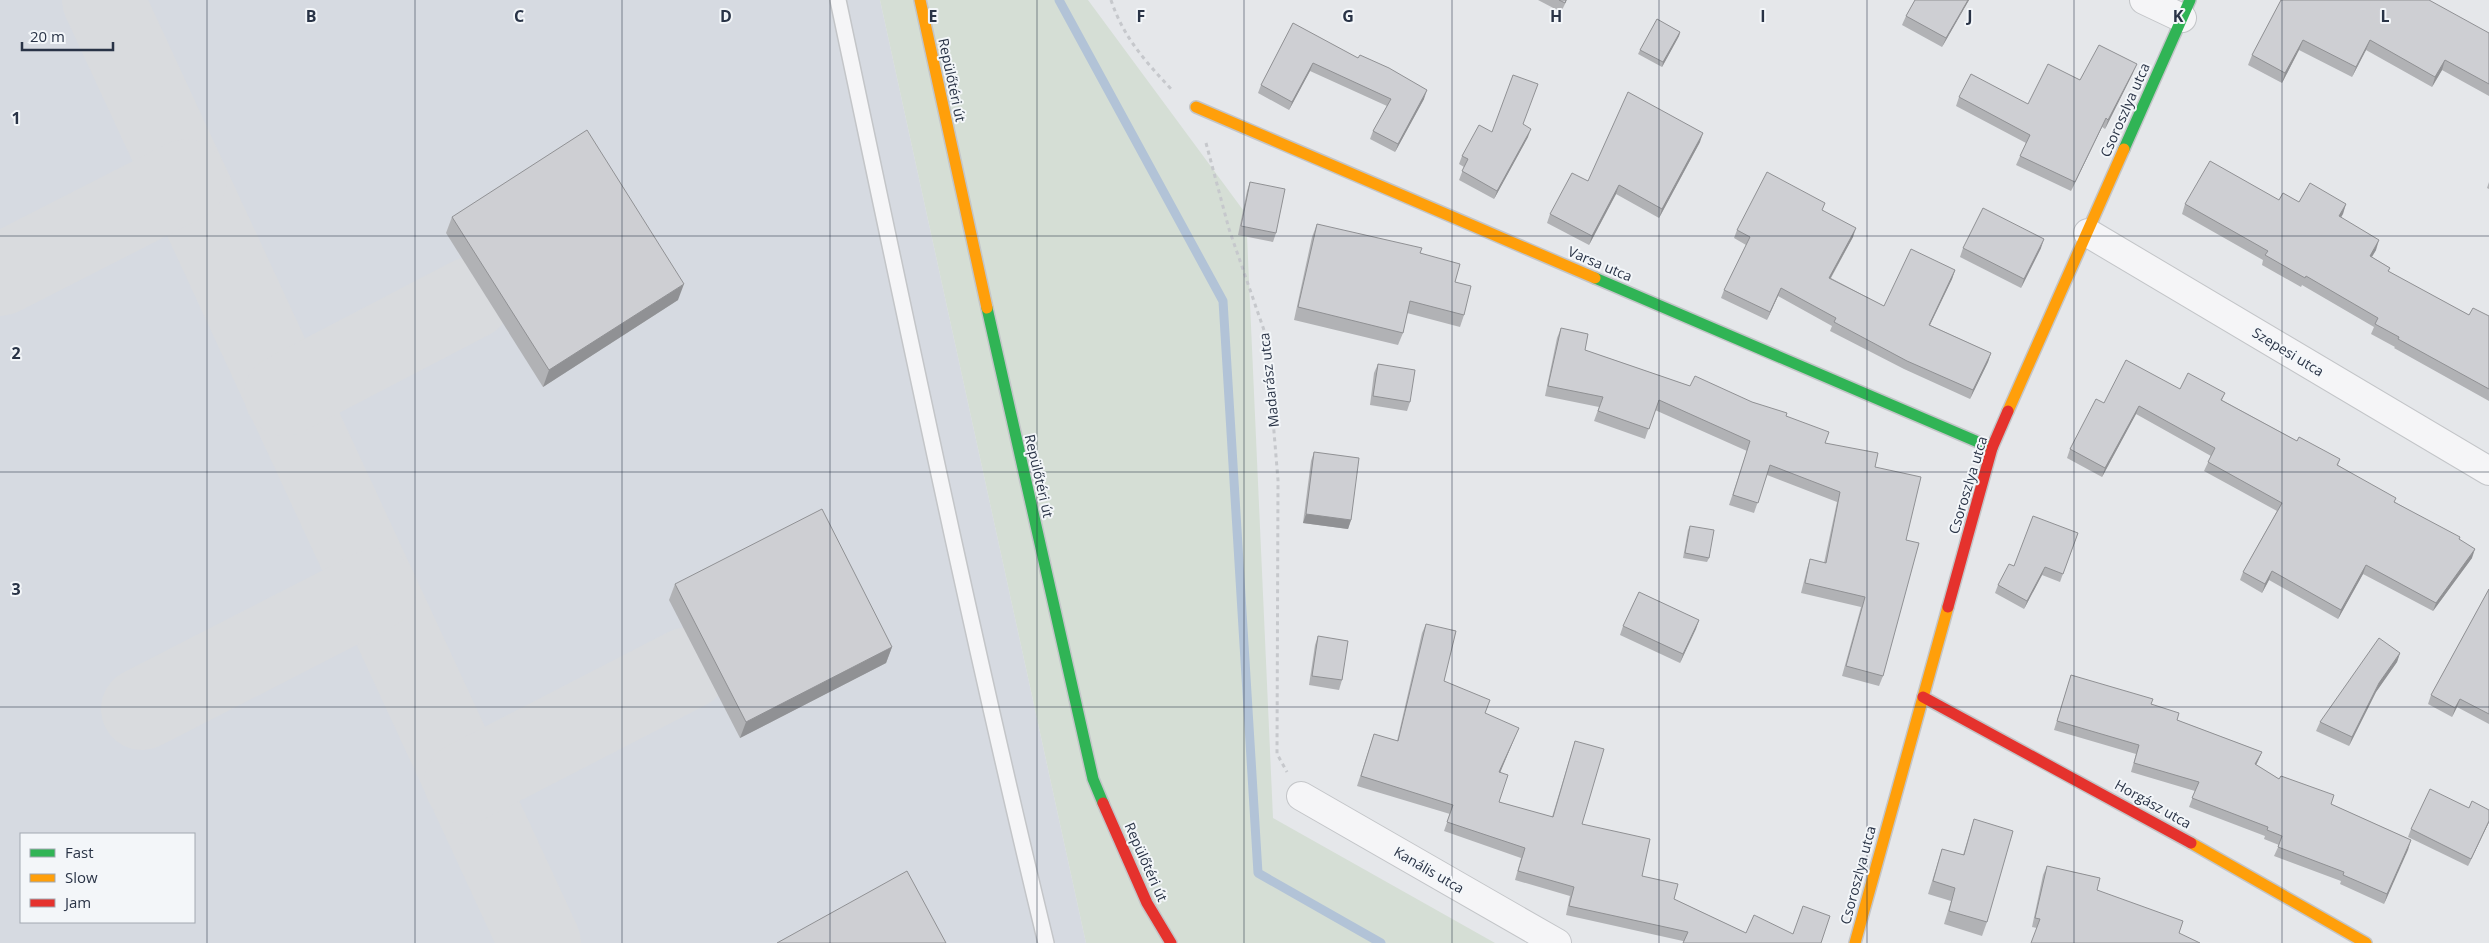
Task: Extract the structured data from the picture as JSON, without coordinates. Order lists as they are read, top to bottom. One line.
{"streets":{"street":["Repülőtéri út","Csoroszlya utca","Varsa utca","Szepesi utca","Horgász utca","Kanális utca"],"path":["Madarász utca"]},"crossings":[["Csoroszlya utca","Varsa utca"],["Csoroszlya utca","Szepesi utca"],["Csoroszlya utca","Horgász utca"],["Varsa utca","Madarász utca"],["Madarász utca","Kanális utca"]],"legend":["Fast","Slow","Jam"],"scale_bar":"20 m","grid":{"columns":["B","C","D","E","F","G","H","I","J","K","L"],"rows":["1","2","3"]}}
